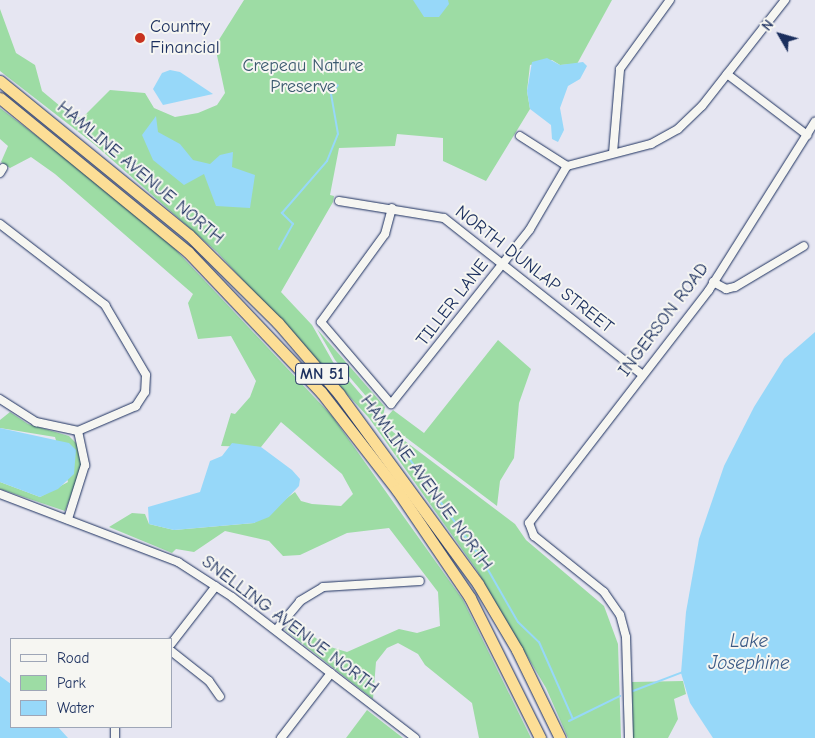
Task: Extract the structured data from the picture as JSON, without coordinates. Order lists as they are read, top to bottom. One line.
{"streets":{"highway":["HAMLINE AVENUE NORTH","MN 51"],"street":["NORTH DUNLAP STREET","TILLER LANE","INGERSON ROAD","SNELLING AVENUE NORTH"]},"crossings":[["HAMLINE AVENUE NORTH","NORTH DUNLAP STREET"],["HAMLINE AVENUE NORTH","TILLER LANE"],["NORTH DUNLAP STREET","TILLER LANE"],["NORTH DUNLAP STREET","INGERSON ROAD"]],"water":["Lake Josephine"],"parks":["Crepeau Nature Preserve"],"places":["Country Financial"],"legend":["Road","Park","Water"],"north":"top left"}
